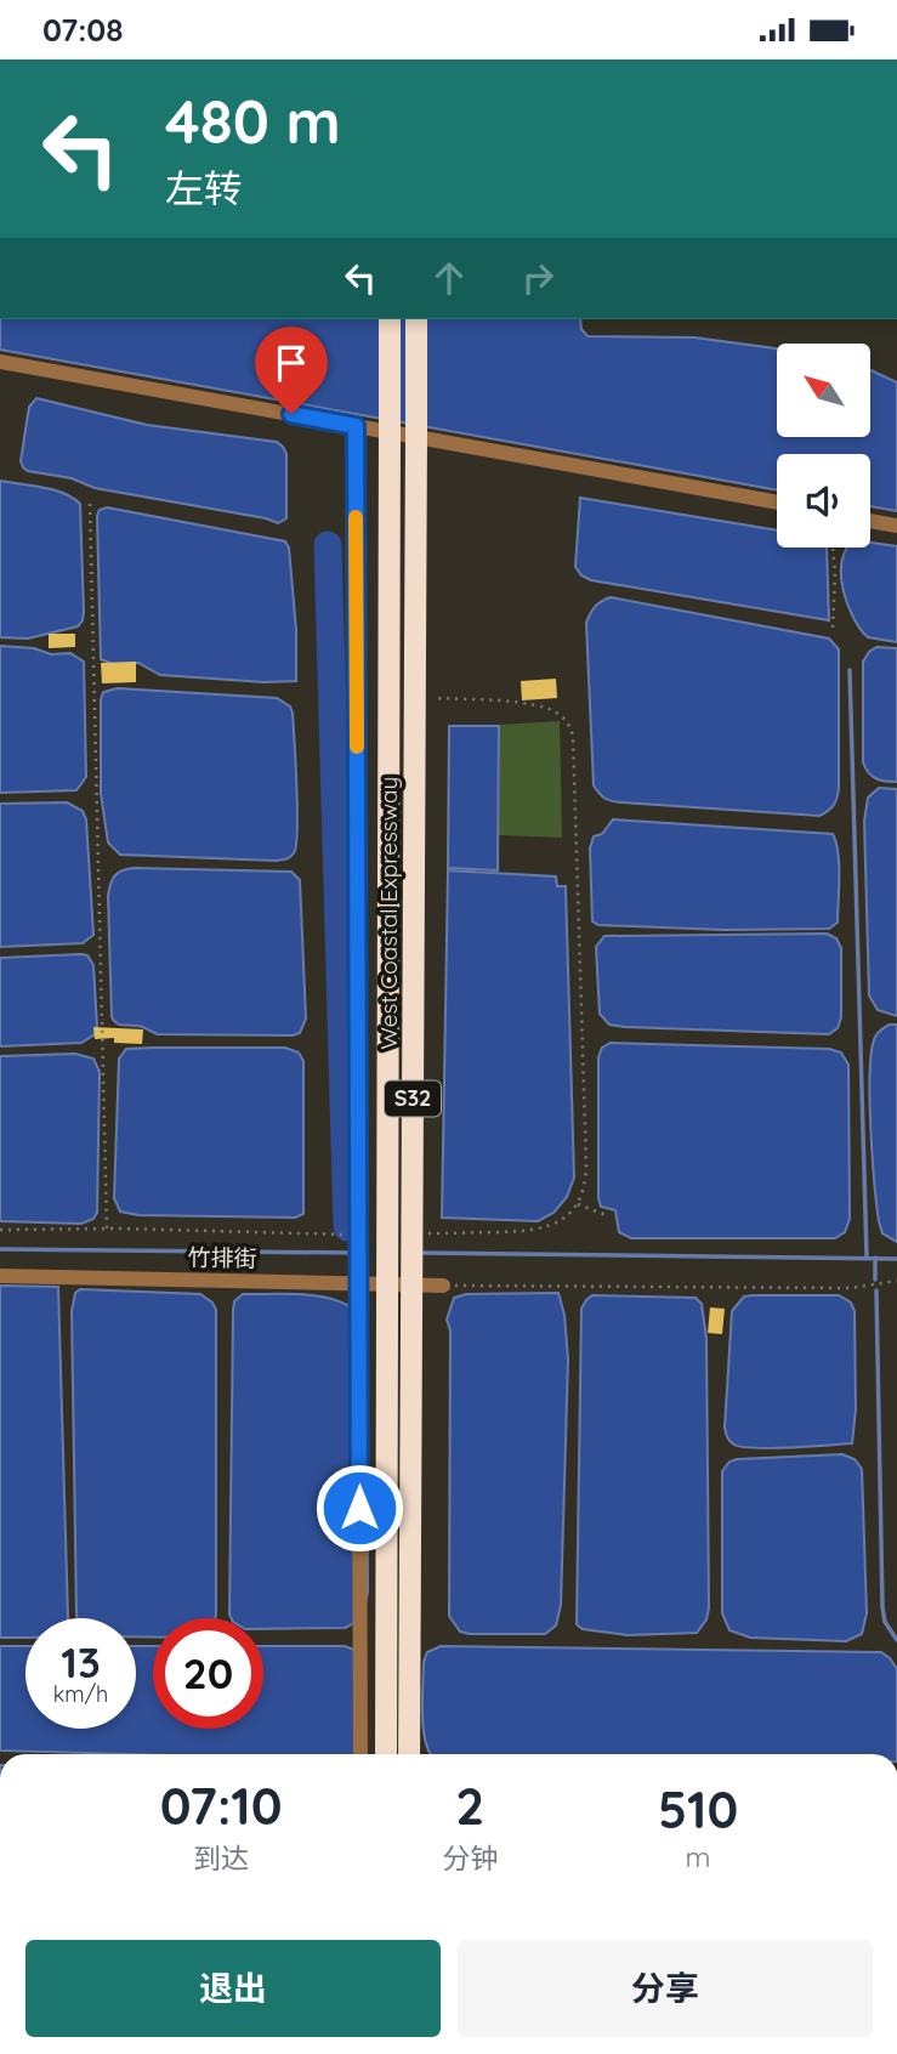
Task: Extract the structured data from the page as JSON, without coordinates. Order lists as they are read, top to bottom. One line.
{"streets":{"highway":["West Coastal Expressway","S32"],"street":["竹排街"]},"north":"top left","page":{"status":"07:08","turn":["480 m","左转"],"speed":"13 km/h","limit":"20","eta":["07:10","到达","2","分钟","510","m"],"buttons":["退出","分享"]}}
